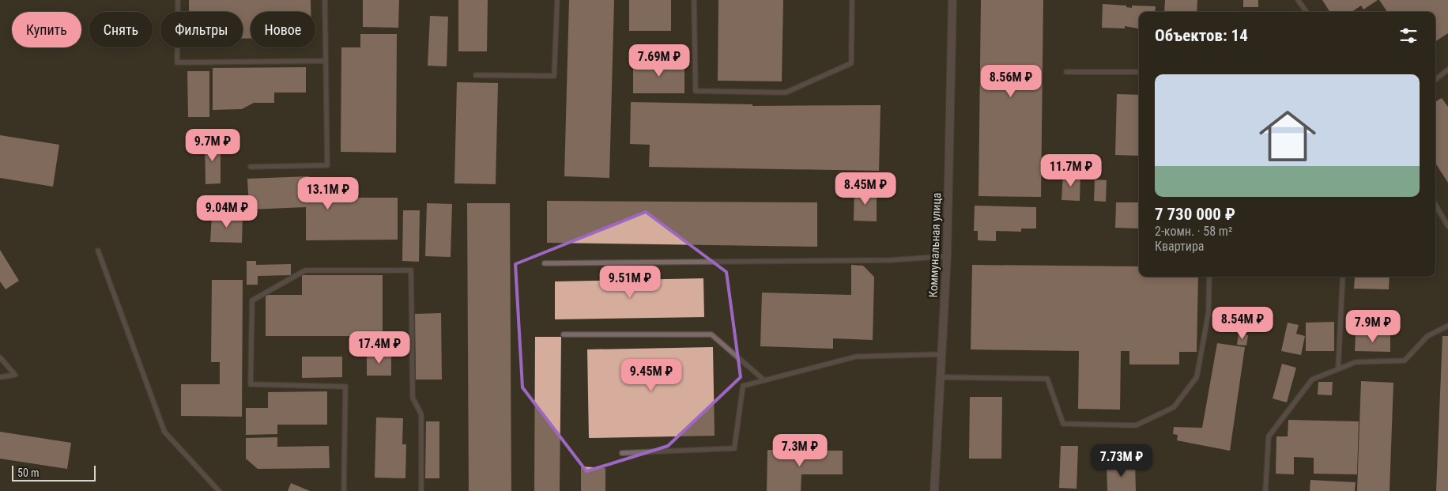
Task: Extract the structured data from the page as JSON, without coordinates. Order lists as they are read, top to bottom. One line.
{"streets":{"street":["Коммунальная улица"]},"scale_bar":"50 m","page":{"chip":["Купить","Снять","Фильтры","Новое"],"heading":"Объектов: 14","price":["7.69M ₽","8.56M ₽","9.7M ₽","11.7M ₽","8.45M ₽","13.1M ₽","9.04M ₽","9.51M ₽","8.54M ₽","7.9M ₽","17.4M ₽","9.45M ₽","7.3M ₽","7.73M ₽"],"list":[{"name":"7 730 000 ₽","note":"2-комн. · 58 m² · Квартира"}],"scale":"50 m"}}
